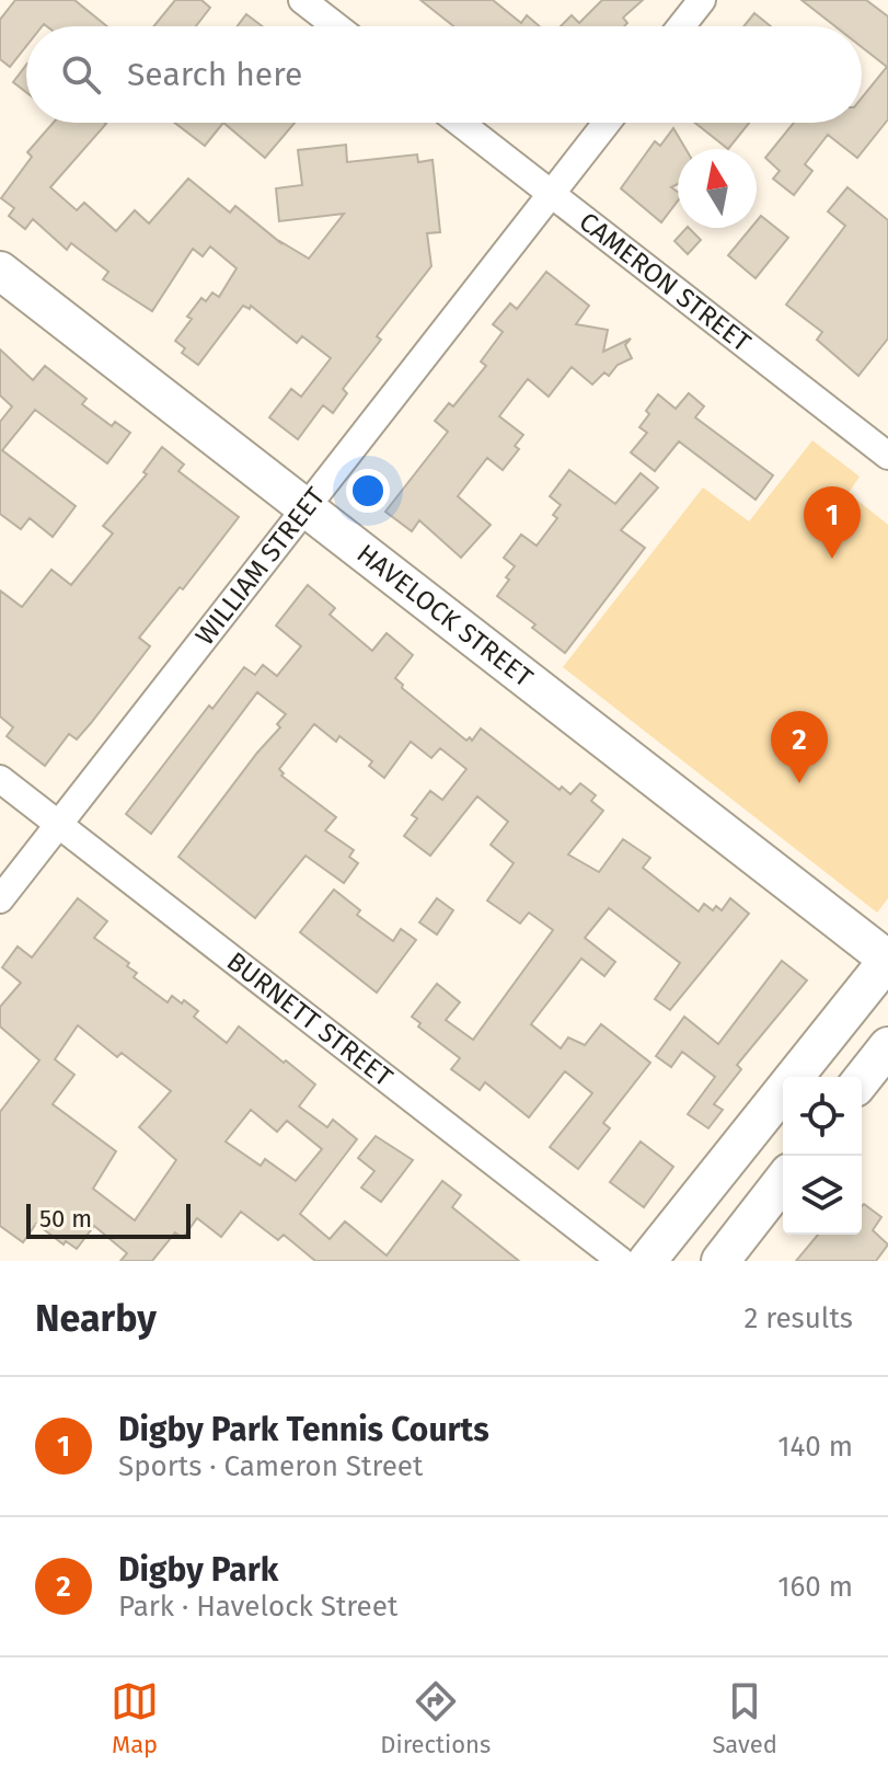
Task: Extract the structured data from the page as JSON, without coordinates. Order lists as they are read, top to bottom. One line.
{"streets":{"street":["CAMERON STREET","WILLIAM STREET","HAVELOCK STREET","BURNETT STREET"]},"crossings":[["CAMERON STREET","WILLIAM STREET"],["WILLIAM STREET","HAVELOCK STREET"],["WILLIAM STREET","BURNETT STREET"]],"scale_bar":"50 m","north":"top","page":{"search":"Search here","pins":["1","2"],"scale":"50 m","heading":["Nearby","2 results"],"list":[{"mark":"1","name":"Digby Park Tennis Courts","note":"Sports · Cameron Street","value":"140 m"},{"mark":"2","name":"Digby Park","note":"Park · Havelock Street","value":"160 m"}],"nav":["Map","Directions","Saved"]}}
